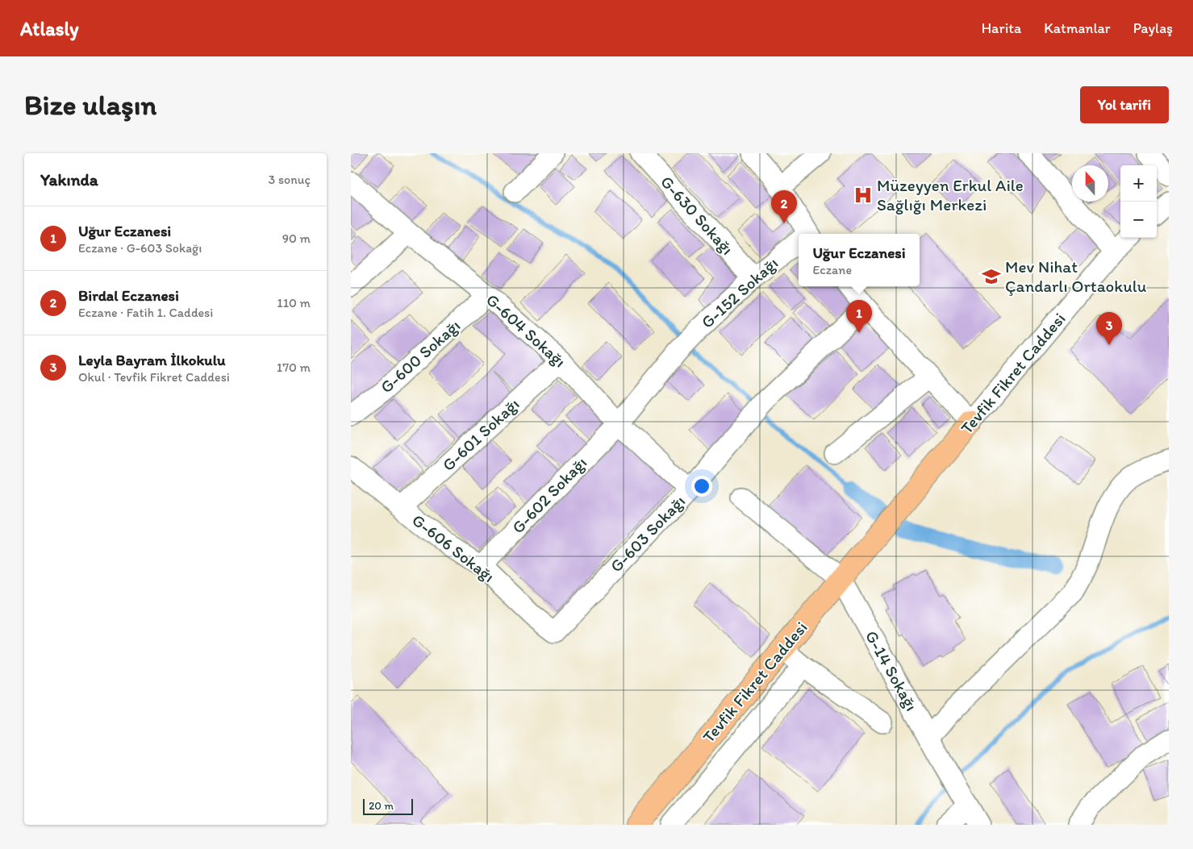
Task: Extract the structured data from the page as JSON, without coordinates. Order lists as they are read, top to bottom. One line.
{"streets":{"main road":["Tevfik Fikret Caddesi"],"street":["G-630 Sokağı","G-152 Sokağı","G-604 Sokağı","G-600 Sokağı","G-601 Sokağı","G-602 Sokağı","G-603 Sokağı","G-606 Sokağı","G-14 Sokağı"]},"crossings":[["G-630 Sokağı","G-152 Sokağı"],["G-152 Sokağı","G-604 Sokağı"],["G-152 Sokağı","G-602 Sokağı"],["G-604 Sokağı","G-600 Sokağı"],["G-604 Sokağı","G-601 Sokağı"],["G-604 Sokağı","G-602 Sokağı"],["G-604 Sokağı","G-603 Sokağı"],["Tevfik Fikret Caddesi","G-14 Sokağı"],["G-601 Sokağı","G-606 Sokağı"],["G-602 Sokağı","G-606 Sokağı"],["G-603 Sokağı","G-606 Sokağı"]],"places":{"hospital":["Müzeyyen Erkul Aile Sağlığı Merkezi"],"school or university":["Mev Nihat Çandarlı Ortaokulu"]},"scale_bar":"20 m","north":"top","page":{"header":"Atlasly","nav":["Harita","Katmanlar","Paylaş"],"buttons":"Yol tarifi","title":"Bize ulaşın","heading":["Yakında","3 sonuç"],"map_buttons":["+","−"],"pins":["2","1","3"],"list":[{"mark":"1","name":"Uğur Eczanesi","note":"Eczane · G-603 Sokağı","value":"90 m"},{"mark":"2","name":"Birdal Eczanesi","note":"Eczane · Fatih 1. Caddesi","value":"110 m"},{"mark":"3","name":"Leyla Bayram İlkokulu","note":"Okul · Tevfik Fikret Caddesi","value":"170 m"}],"popup":["Uğur Eczanesi","Eczane"],"scale":"20 m"}}
